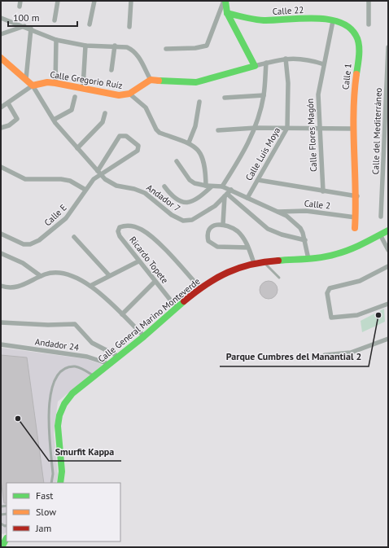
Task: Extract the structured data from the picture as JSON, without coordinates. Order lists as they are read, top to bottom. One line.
{"streets":{"street":["Calle 22","Calle 1","Calle Gregorio Ruíz","Calle del Mediterráneo","Calle Flores Magón","Calle Luis Moya","Andador 7","Calle 2","Calle E","Ricardo Topete","Calle General Marino Monteverde","Andador 24"]},"crossings":[["Calle 22","Calle 1"],["Calle 22","Calle Flores Magón"],["Calle 1","Calle 2"],["Calle Gregorio Ruíz","Andador 7"],["Andador 7","Calle E"],["Ricardo Topete","Calle General Marino Monteverde"],["Calle General Marino Monteverde","Andador 24"]],"places":["Parque Cumbres del Manantial 2","Smurfit Kappa"],"legend":["Fast","Slow","Jam"],"scale_bar":"100 m"}
